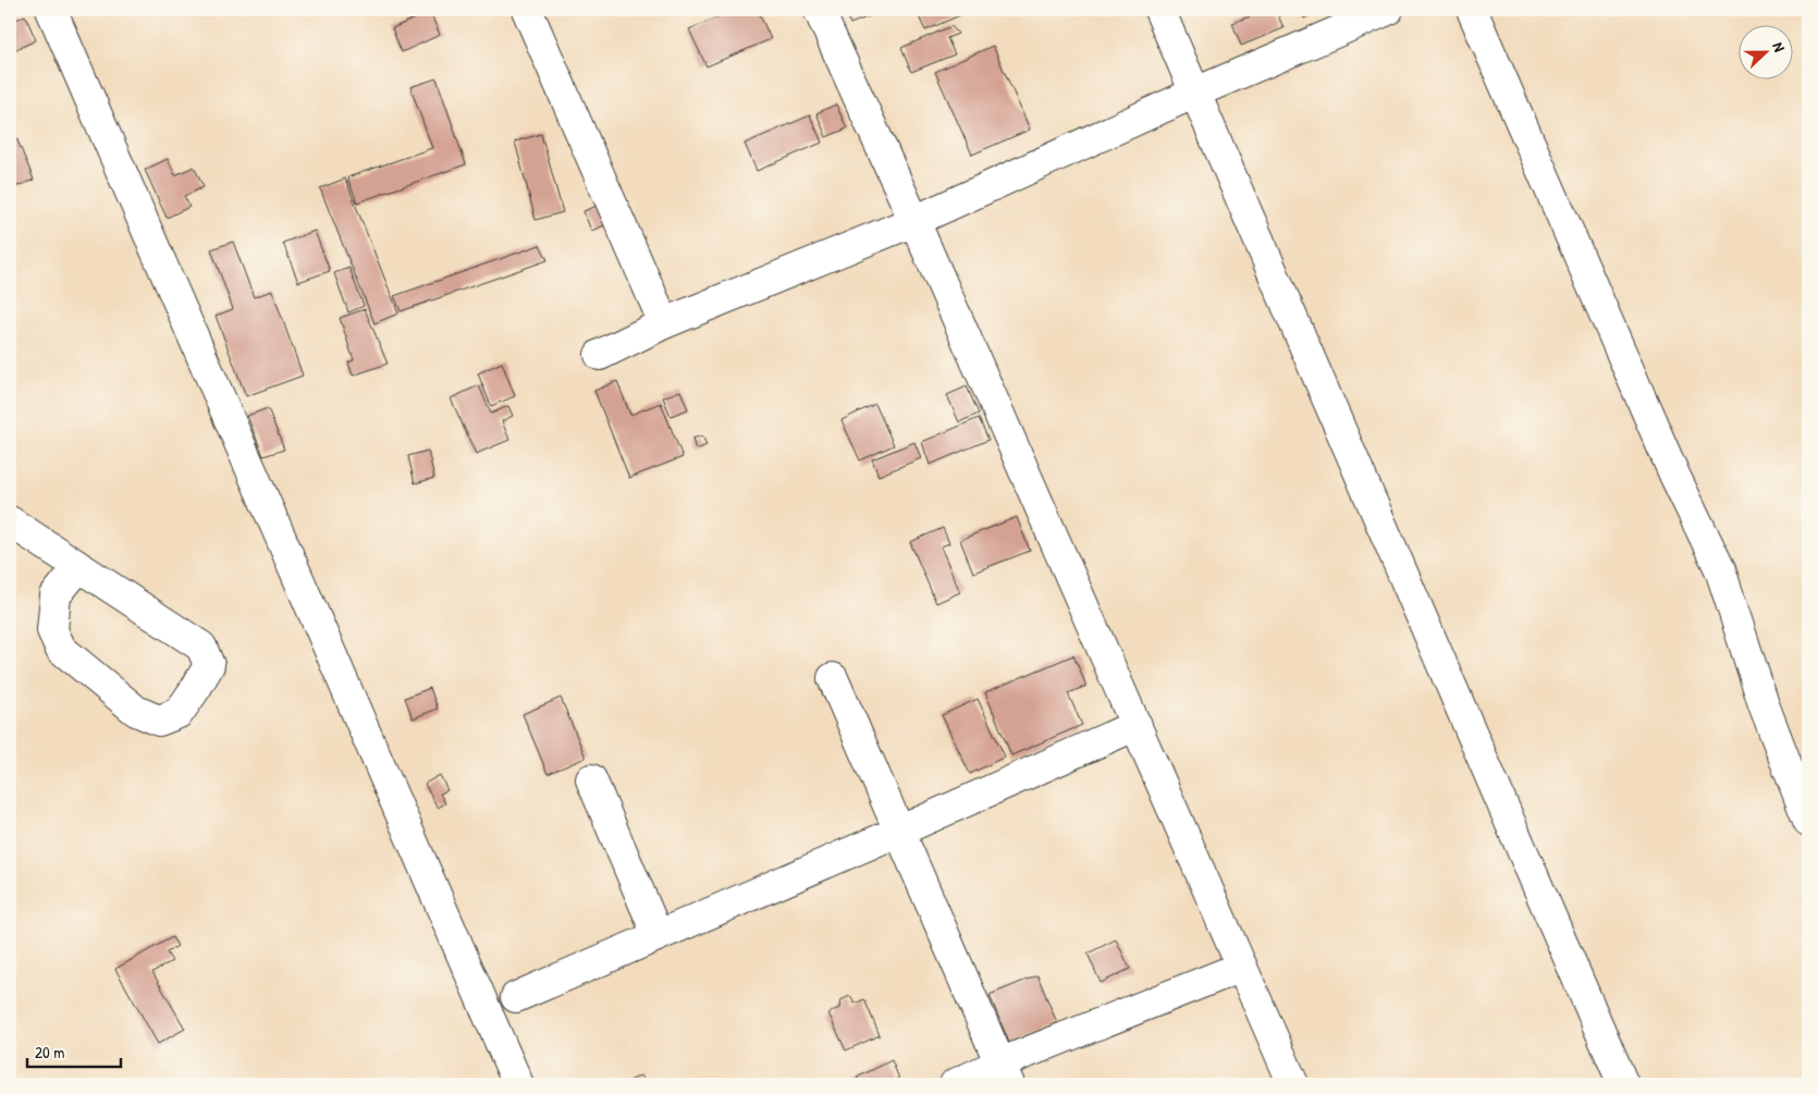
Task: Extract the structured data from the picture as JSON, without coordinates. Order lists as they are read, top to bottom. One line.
{"scale_bar":"20 m","north":"right"}
